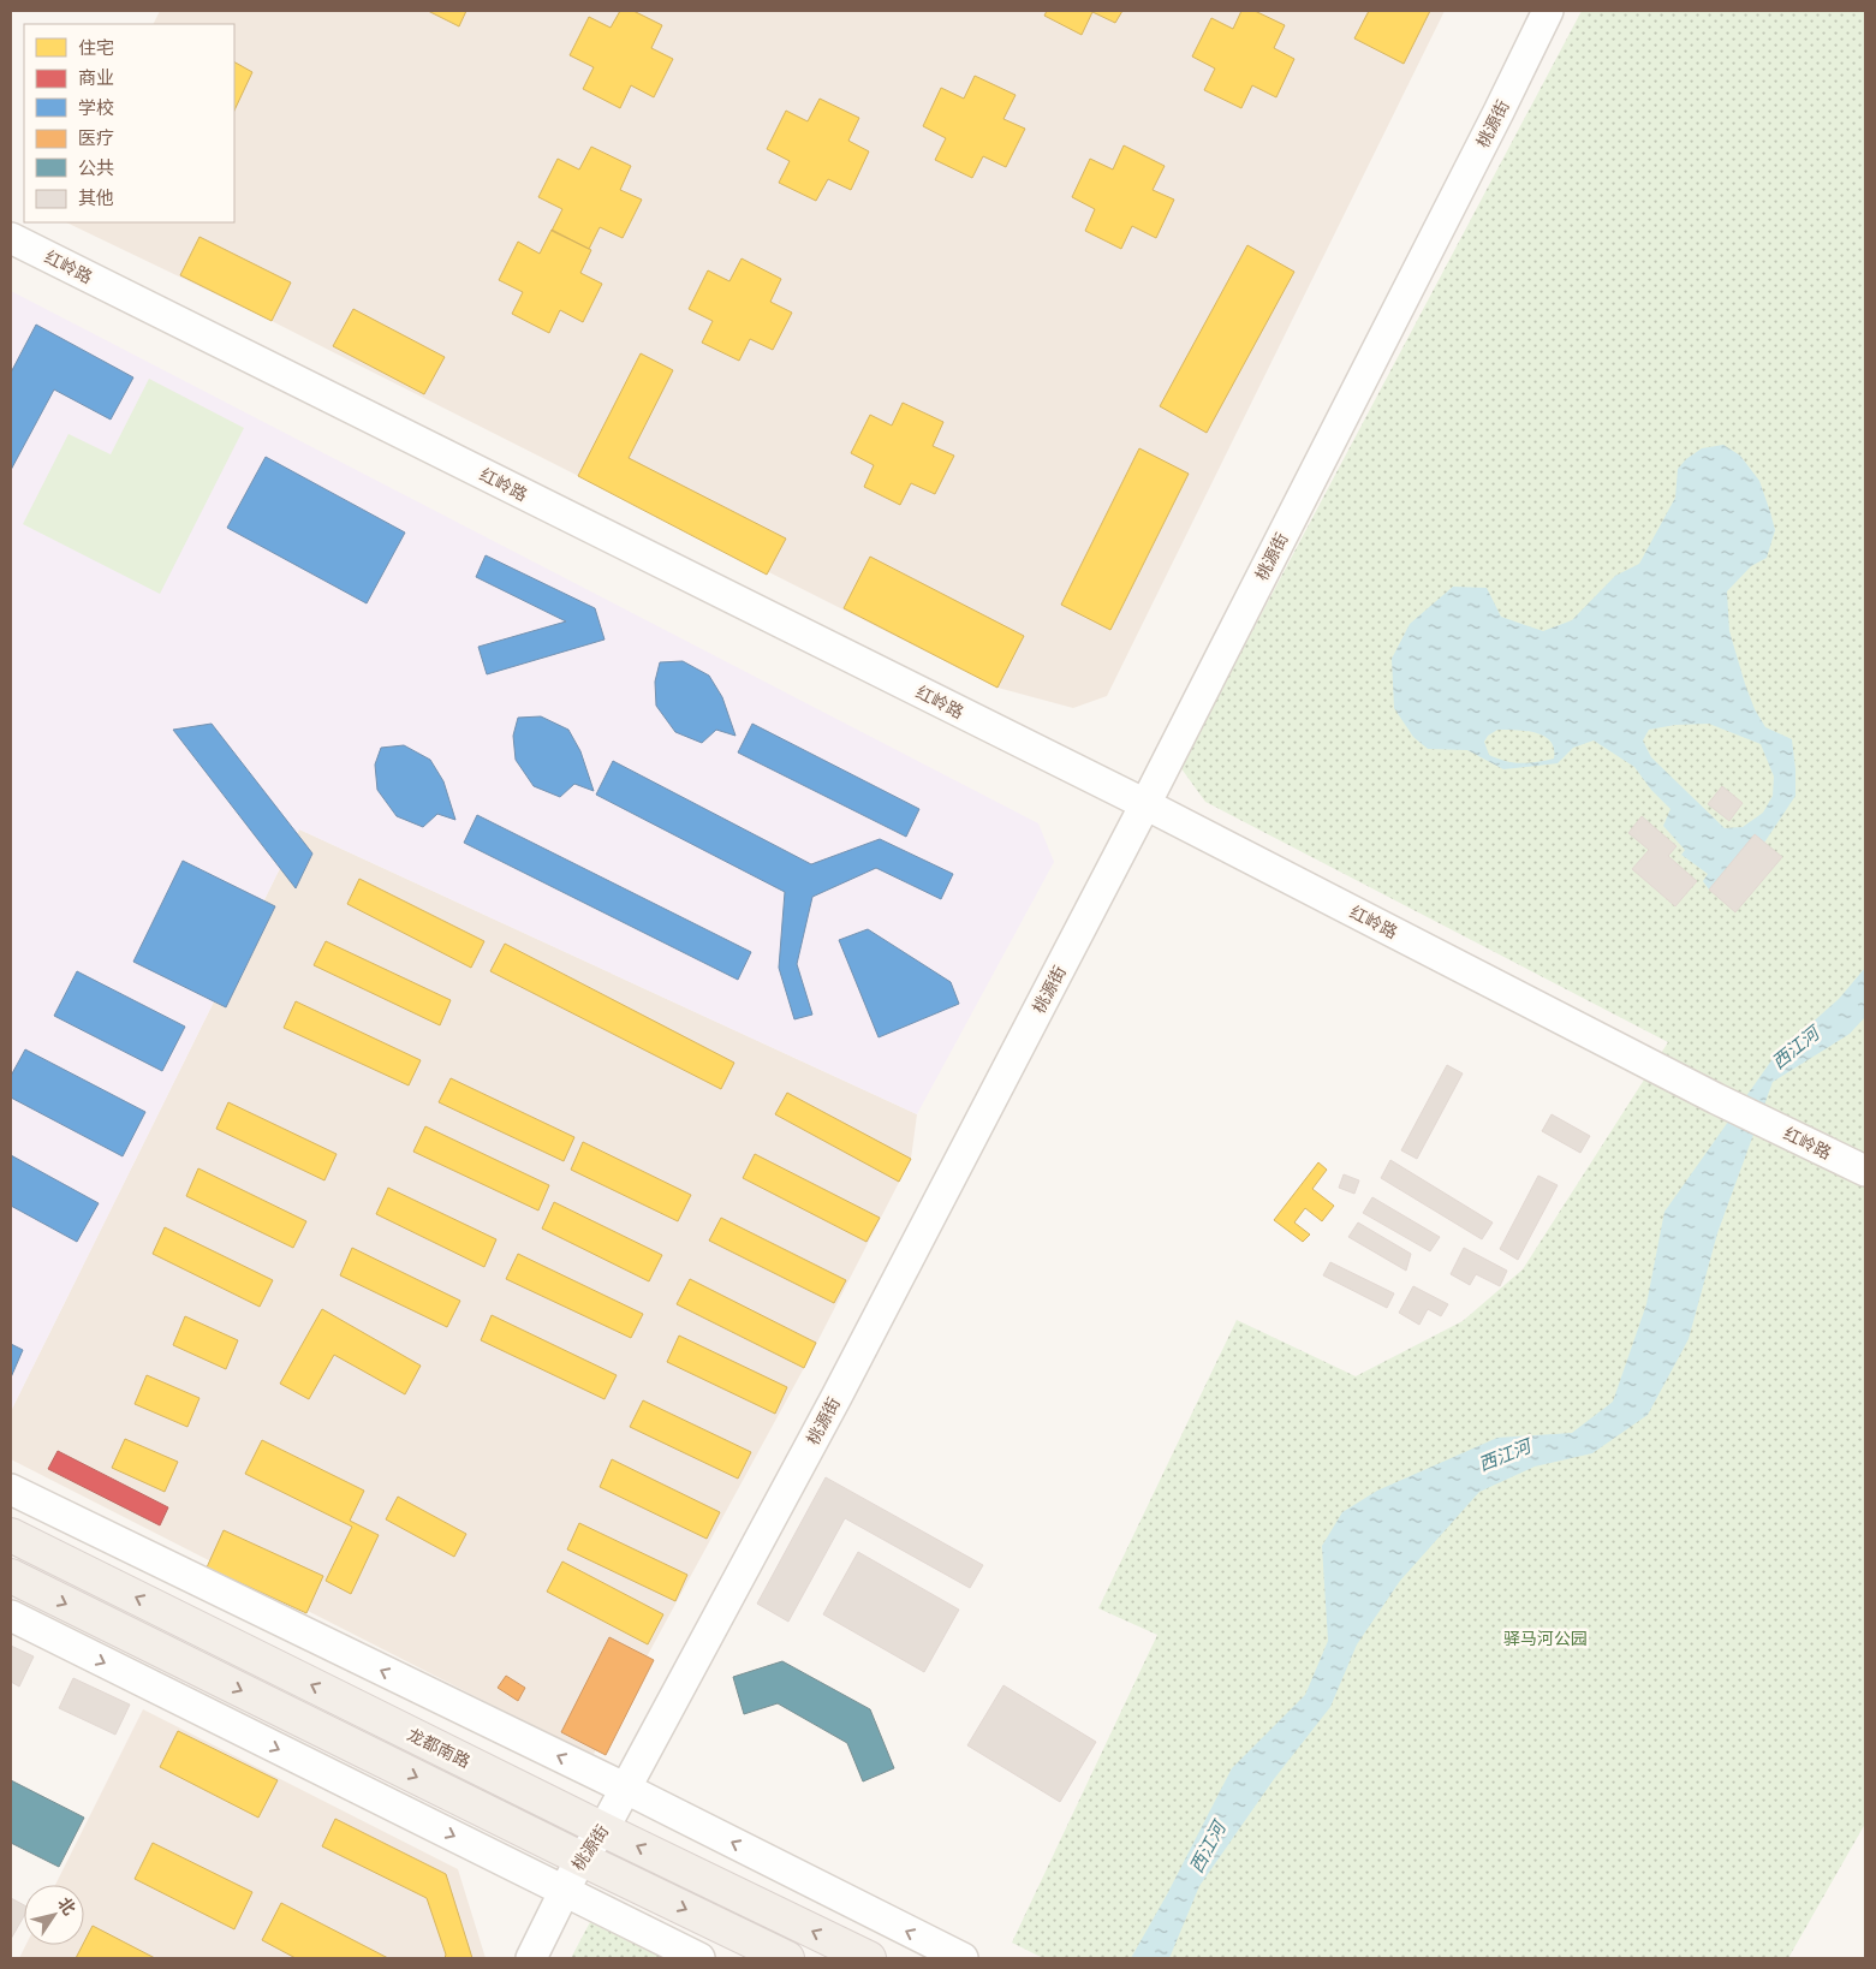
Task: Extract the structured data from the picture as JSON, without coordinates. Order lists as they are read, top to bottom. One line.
{"streets":{"main road":["龙都南路"],"street":["桃源街","红岭路"]},"crossings":[["桃源街","红岭路"],["桃源街","龙都南路"]],"water":["西江河"],"parks":["驿马河公园"],"legend":["住宅","商业","学校","医疗","公共","其他"],"north":"top right"}
